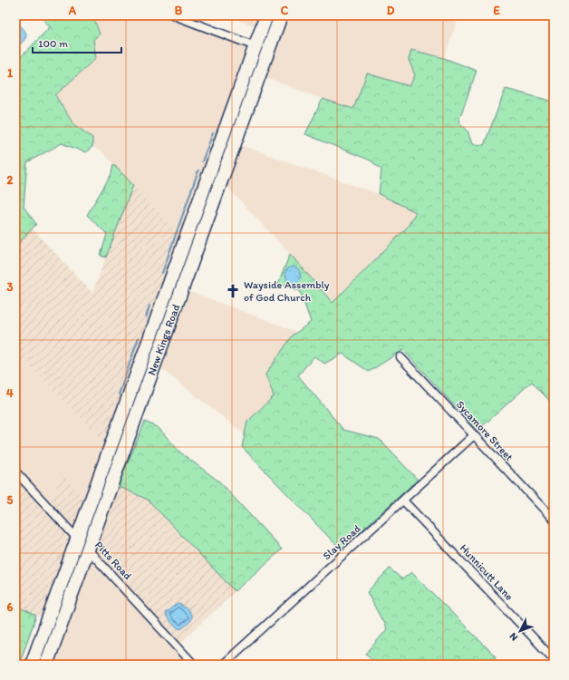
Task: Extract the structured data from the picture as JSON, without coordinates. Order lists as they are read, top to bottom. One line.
{"streets":{"highway":["New Kings Road"],"street":["Sycamore Street","Slay Road","Pitts Road","Hunnicutt Lane"]},"crossings":[["New Kings Road","Pitts Road"],["Sycamore Street","Slay Road"],["Slay Road","Hunnicutt Lane"]],"places":{"church":["Wayside Assembly of God Church"]},"scale_bar":"100 m","north":"bottom left","grid":{"columns":["A","B","C","D","E"],"rows":["1","2","3","4","5","6"]}}
